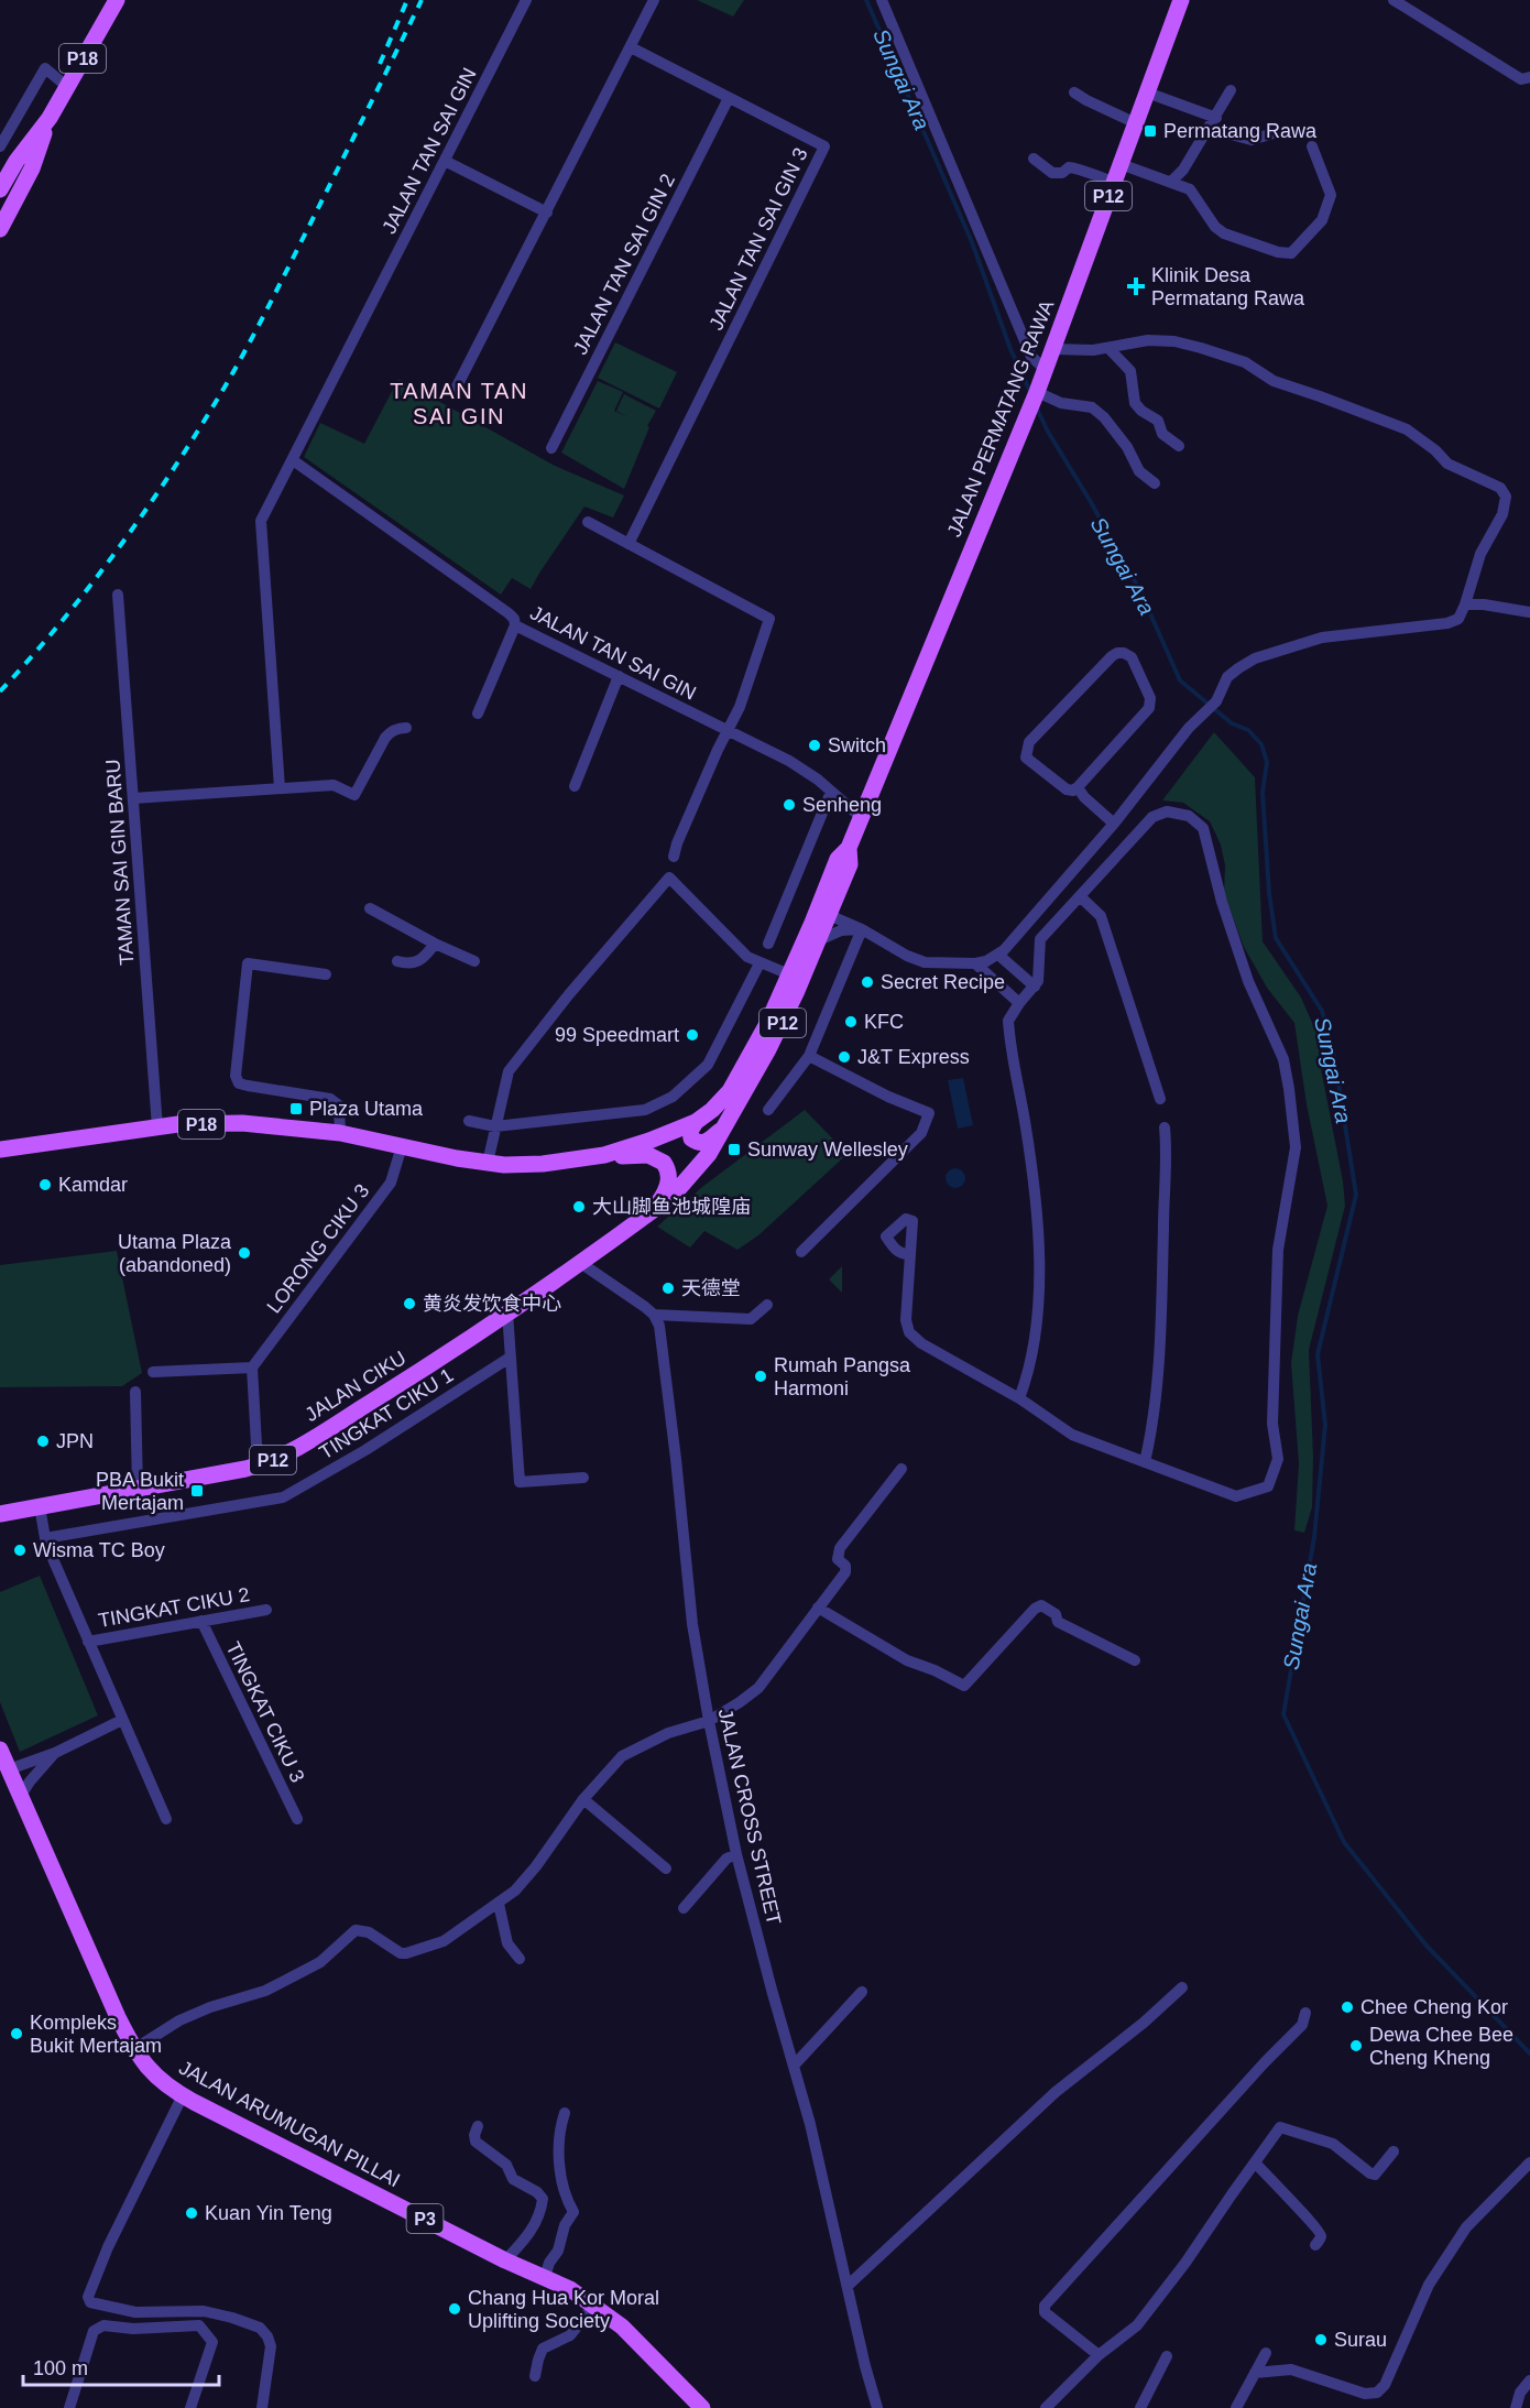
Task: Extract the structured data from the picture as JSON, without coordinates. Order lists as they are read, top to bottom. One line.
{"streets":{"main road":["P18","P12","JALAN PERMATANG RAWA","JALAN CIKU","JALAN ARUMUGAN PILLAI","P3"],"street":["JALAN TAN SAI GIN","JALAN TAN SAI GIN 3","JALAN TAN SAI GIN 2","TAMAN SAI GIN BARU","LORONG CIKU 3","TINGKAT CIKU 1","TINGKAT CIKU 2","TINGKAT CIKU 3","JALAN CROSS STREET"]},"crossings":[["P18","P12"],["P18","TAMAN SAI GIN BARU"],["P18","LORONG CIKU 3"],["JALAN TAN SAI GIN","JALAN PERMATANG RAWA"],["P12","JALAN PERMATANG RAWA"],["JALAN TAN SAI GIN 3","JALAN TAN SAI GIN 2"],["JALAN PERMATANG RAWA","JALAN CIKU"],["TINGKAT CIKU 2","TINGKAT CIKU 3"]],"districts":["TAMAN TAN SAI GIN"],"water":["Sungai Ara"],"places":{"transit":["Permatang Rawa","Plaza Utama","Sunway Wellesley","PBA Bukit Mertajam"],"health":["Klinik Desa Permatang Rawa"],"other":["Switch","Senheng","Secret Recipe","KFC","99 Speedmart","J&T Express","Kamdar","大山脚鱼池城隍庙","Utama Plaza (abandoned)","天德堂","黄炎发饮食中心","Rumah Pangsa Harmoni","JPN","Wisma TC Boy","Chee Cheng Kor","Kompleks Bukit Mertajam","Dewa Chee Bee Cheng Kheng","Kuan Yin Teng","Chang Hua Kor Moral Uplifting Society","Surau"]},"scale_bar":"100 m"}
